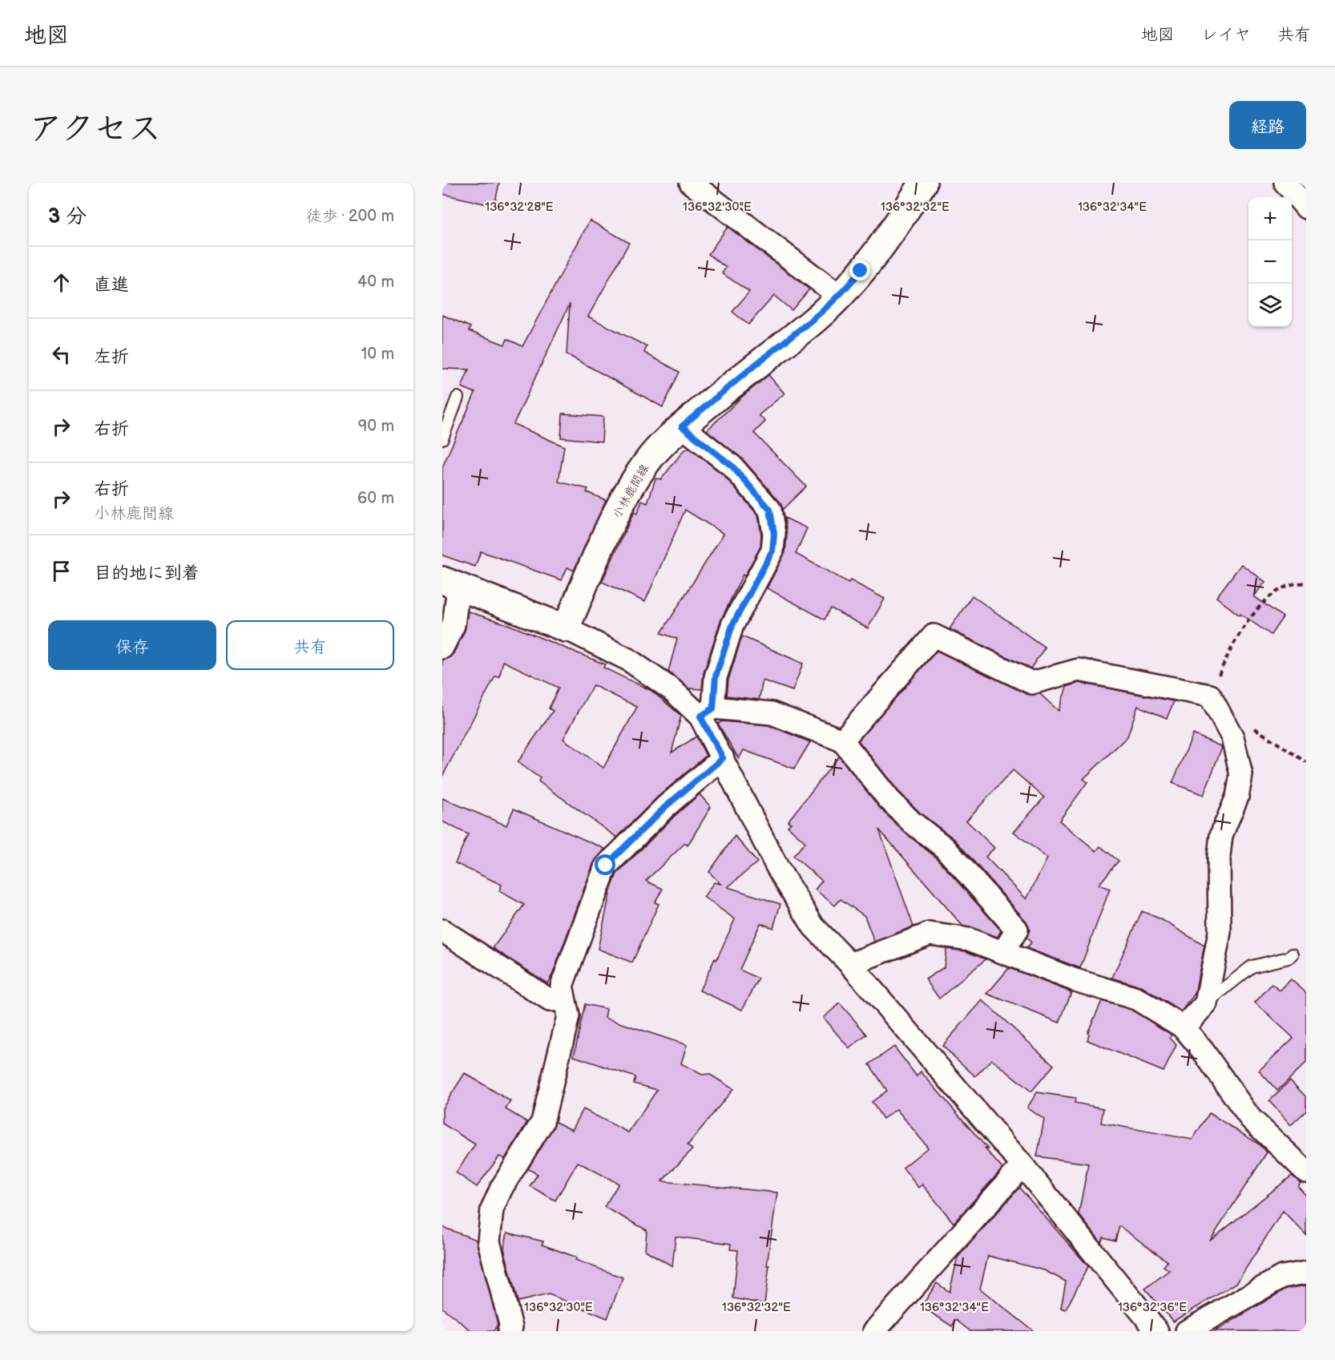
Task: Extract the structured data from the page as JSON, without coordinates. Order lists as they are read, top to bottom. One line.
{"streets":{"main road":["小林鹿間線"]},"page":{"header":"地図","nav":["地図","レイヤ","共有"],"title":"アクセス","buttons":["経路",["保存","共有"]],"heading":["3 分","徒歩 · 200 m"],"map_buttons":["+","−"],"list":[["直進","40 m"],["左折","10 m"],["右折","90 m"],["右折","小林鹿間線","60 m"],"目的地に到着"]},"coordinates":["136°32'28\"E","136°32'30\"E","136°32'32\"E","136°32'34\"E","136°32'36\"E"]}
